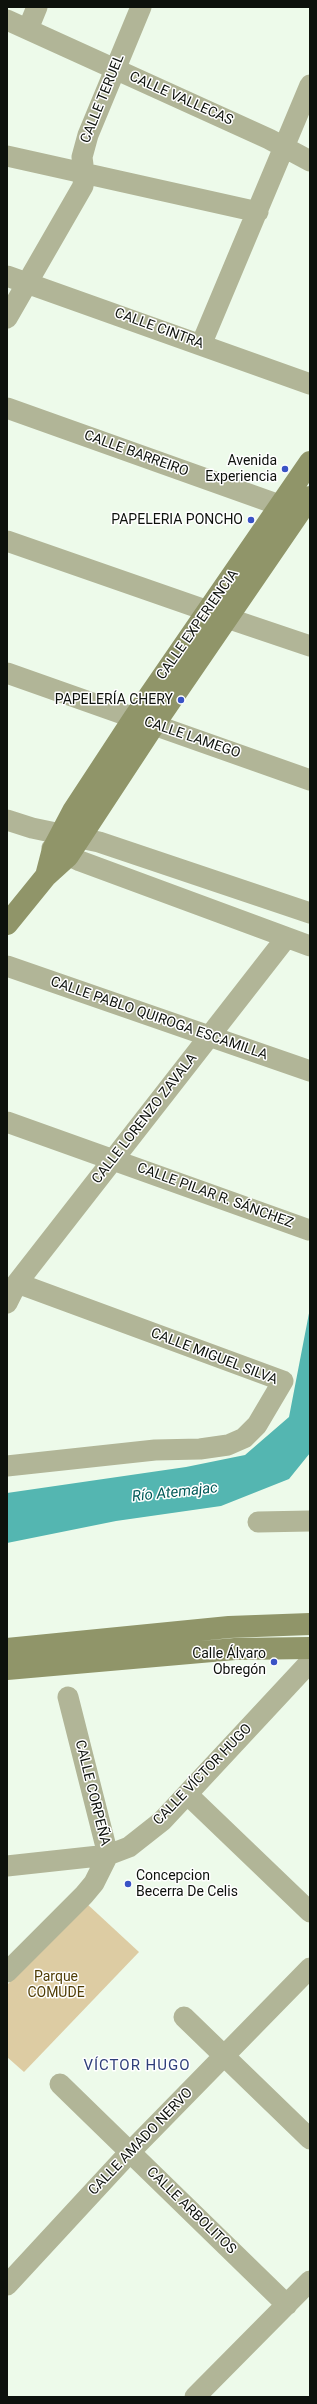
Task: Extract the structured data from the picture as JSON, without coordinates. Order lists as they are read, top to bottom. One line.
{"streets":{"street":["CALLE TERUEL","CALLE VALLECAS","CALLE CINTRA","CALLE BARREIRO","CALLE EXPERIENCIA","CALLE LAMEGO","CALLE PABLO QUIROGA ESCAMILLA","CALLE LORENZO ZAVALA","CALLE PILAR R. SÁNCHEZ","CALLE MIGUEL SILVA","CALLE VÍCTOR HUGO","CALLE CORPEÑA","CALLE AMADO NERVO","CALLE ARBOLITOS"]},"crossings":[["CALLE TERUEL","CALLE VALLECAS"],["CALLE TERUEL","CALLE CINTRA"],["CALLE BARREIRO","CALLE EXPERIENCIA"],["CALLE EXPERIENCIA","CALLE LAMEGO"],["CALLE PABLO QUIROGA ESCAMILLA","CALLE LORENZO ZAVALA"],["CALLE LORENZO ZAVALA","CALLE PILAR R. SÁNCHEZ"],["CALLE LORENZO ZAVALA","CALLE MIGUEL SILVA"],["CALLE VÍCTOR HUGO","CALLE CORPEÑA"],["CALLE AMADO NERVO","CALLE ARBOLITOS"]],"districts":["VÍCTOR HUGO"],"water":["Río Atemajac"],"parks":["Parque COMUDE"],"places":["Avenida Experiencia","PAPELERIA PONCHO","PAPELERÍA CHERY","Calle Álvaro Obregón","Concepcion Becerra De Celis"]}
